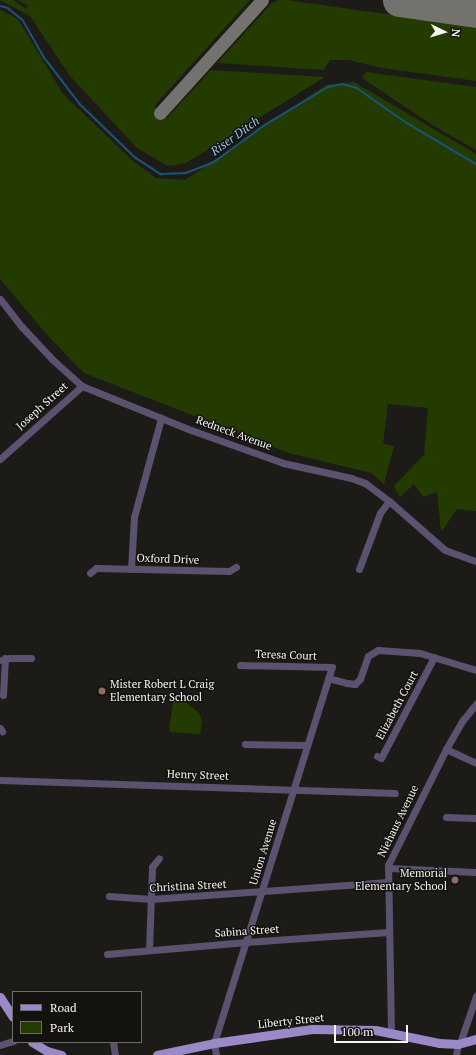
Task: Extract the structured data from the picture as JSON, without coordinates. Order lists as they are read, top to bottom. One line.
{"streets":{"main road":["Liberty Street"],"street":["Joseph Street","Redneck Avenue","Oxford Drive","Teresa Court","Elizabeth Court","Henry Street","Niehaus Avenue","Union Avenue","Christina Street","Sabina Street"]},"crossings":[["Joseph Street","Redneck Avenue"],["Redneck Avenue","Oxford Drive"],["Teresa Court","Union Avenue"],["Henry Street","Union Avenue"],["Niehaus Avenue","Christina Street"],["Niehaus Avenue","Sabina Street"],["Niehaus Avenue","Liberty Street"],["Union Avenue","Christina Street"],["Union Avenue","Sabina Street"],["Union Avenue","Liberty Street"]],"water":["Riser Ditch"],"places":["Mister Robert L Craig Elementary School","Memorial Elementary School"],"legend":["Road","Park"],"scale_bar":"100 m","north":"right"}
